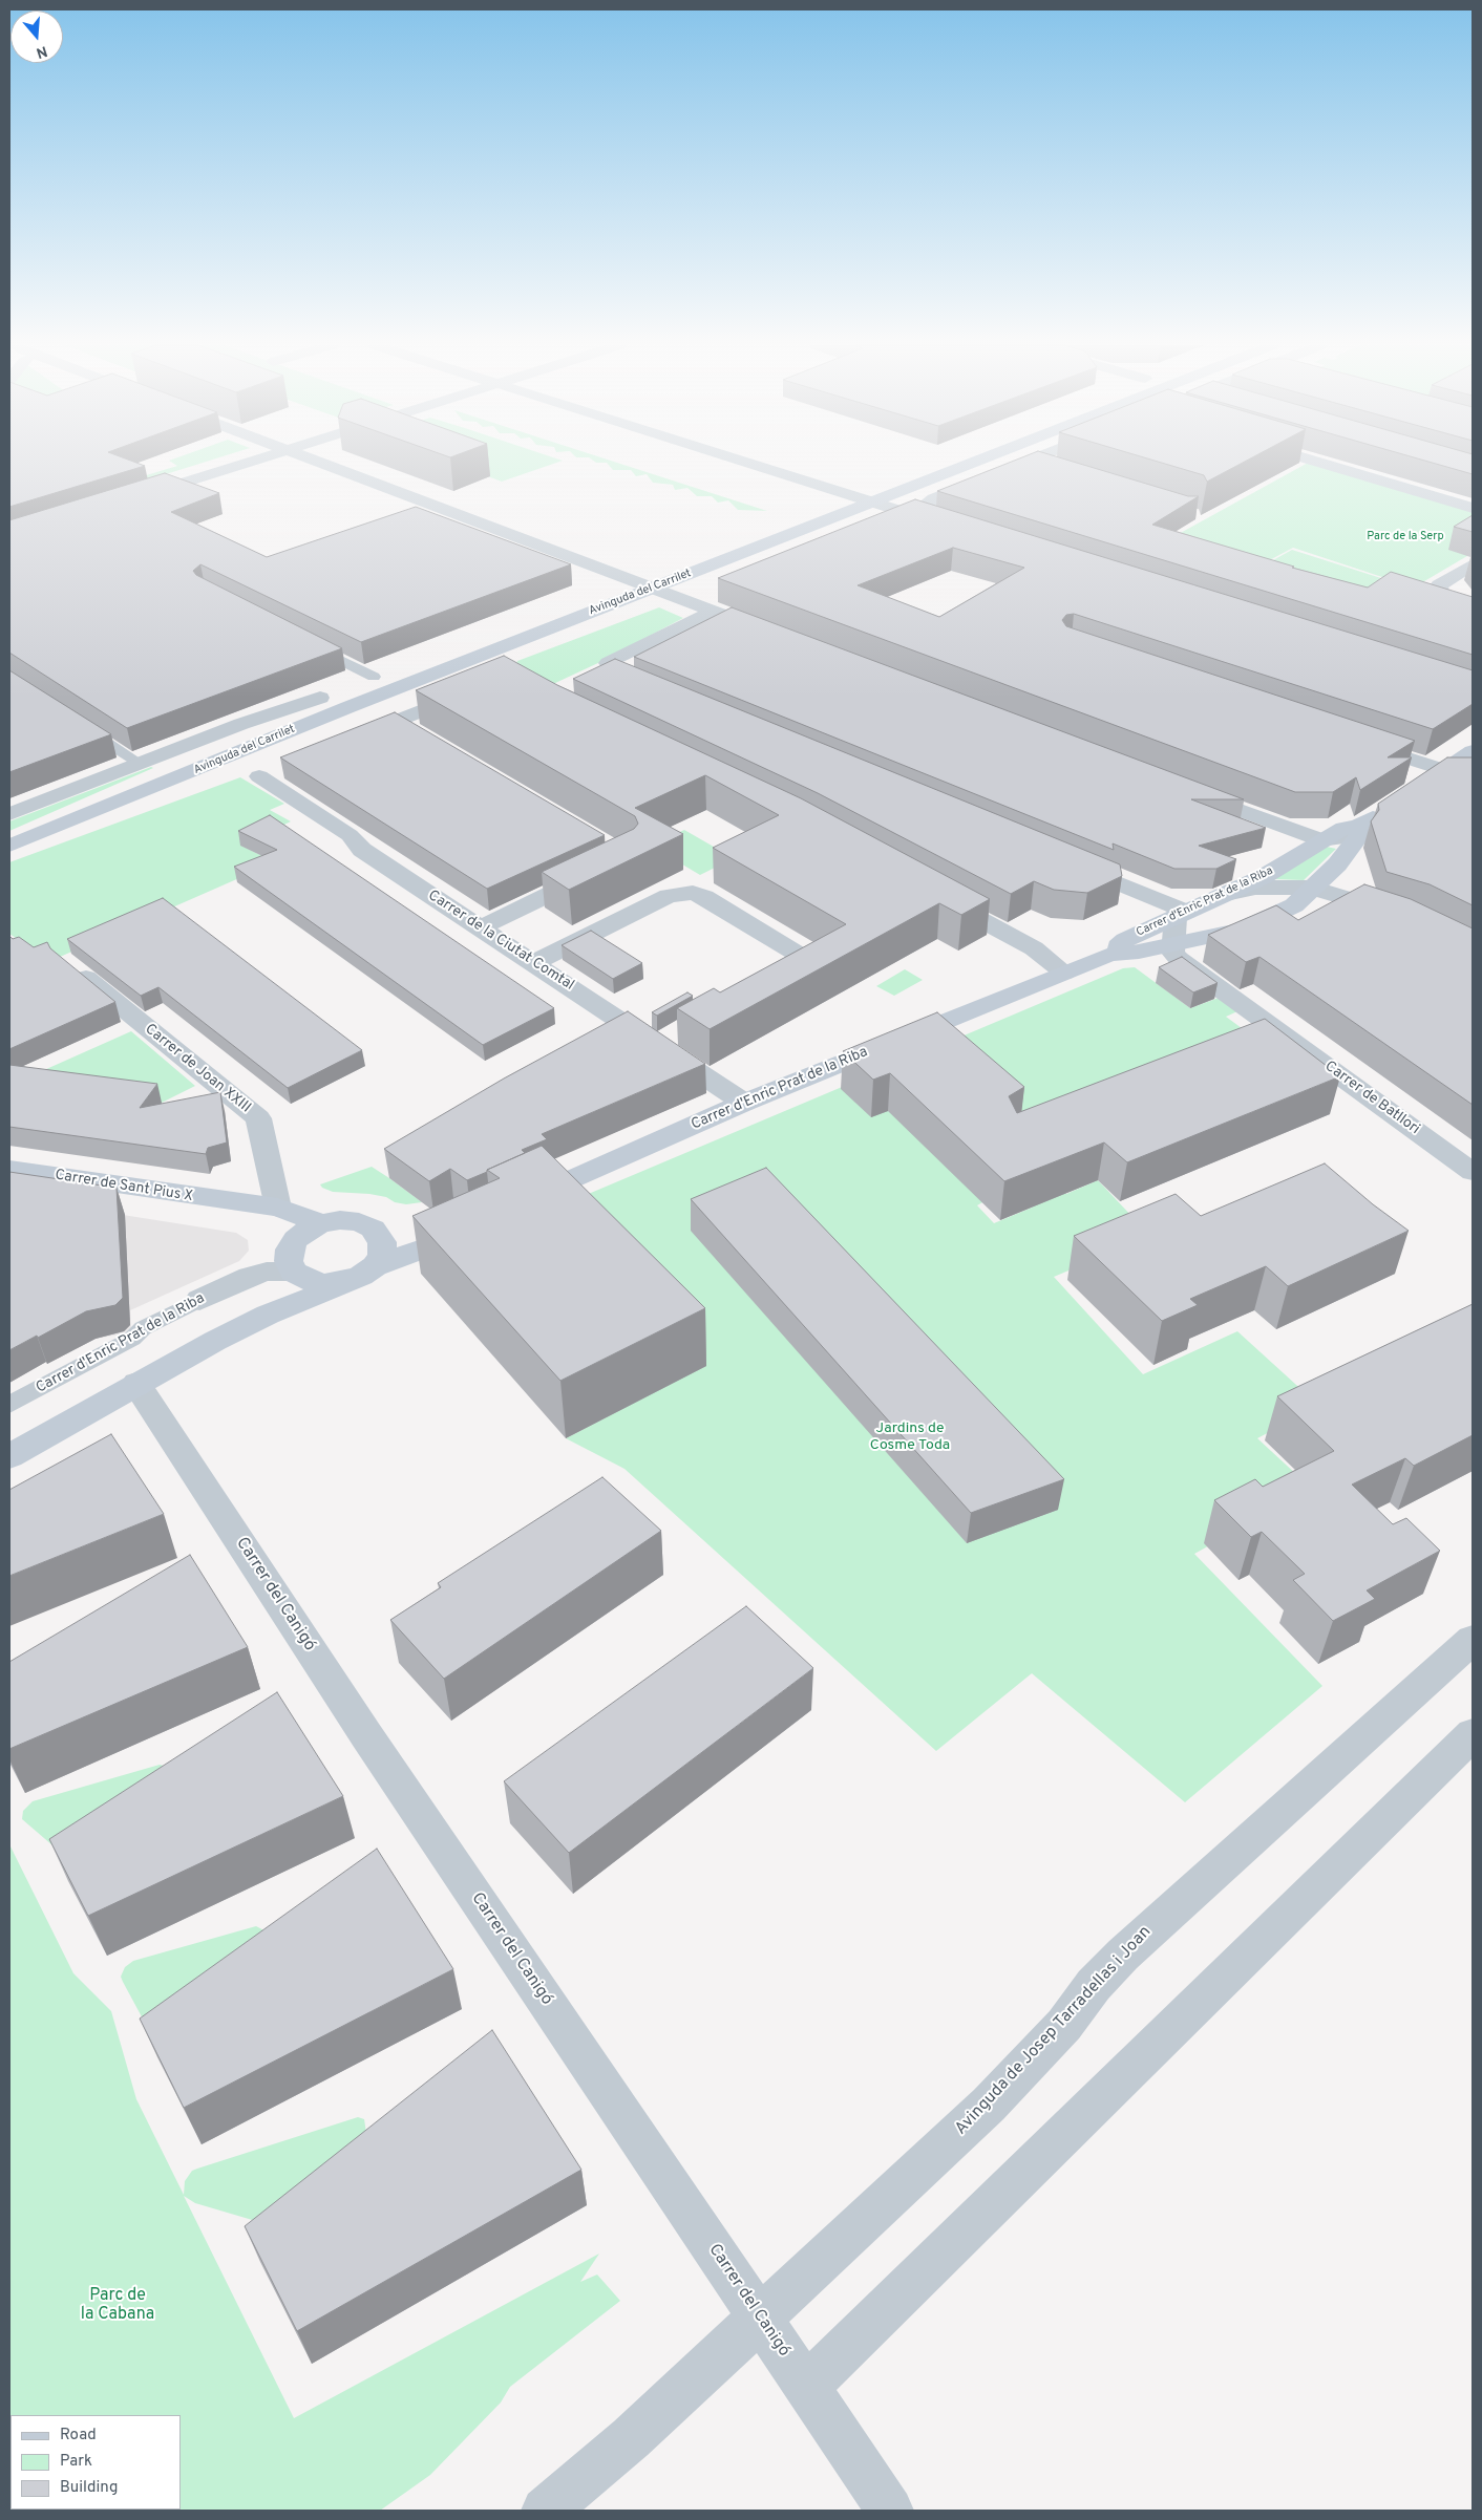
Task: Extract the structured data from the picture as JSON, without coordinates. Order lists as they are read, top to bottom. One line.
{"streets":{"main road":["Avinguda del Carrilet","Carrer d'Enric Prat de la Riba","Carrer de Sant Pius X"],"street":["Carrer de la Ciutat Comtal","Carrer de Joan XXIII","Carrer de Batllori","Carrer del Canigó","Avinguda de Josep Tarradellas i Joan"]},"crossings":[["Carrer d'Enric Prat de la Riba","Carrer de la Ciutat Comtal"],["Carrer d'Enric Prat de la Riba","Carrer de Batllori"],["Carrer d'Enric Prat de la Riba","Carrer de Sant Pius X"],["Carrer de Joan XXIII","Carrer de Sant Pius X"],["Carrer del Canigó","Avinguda de Josep Tarradellas i Joan"]],"parks":["Parc de la Serp","Jardins de Cosme Toda","Parc de la Cabana"],"legend":["Road","Park","Building"],"north":"bottom"}
